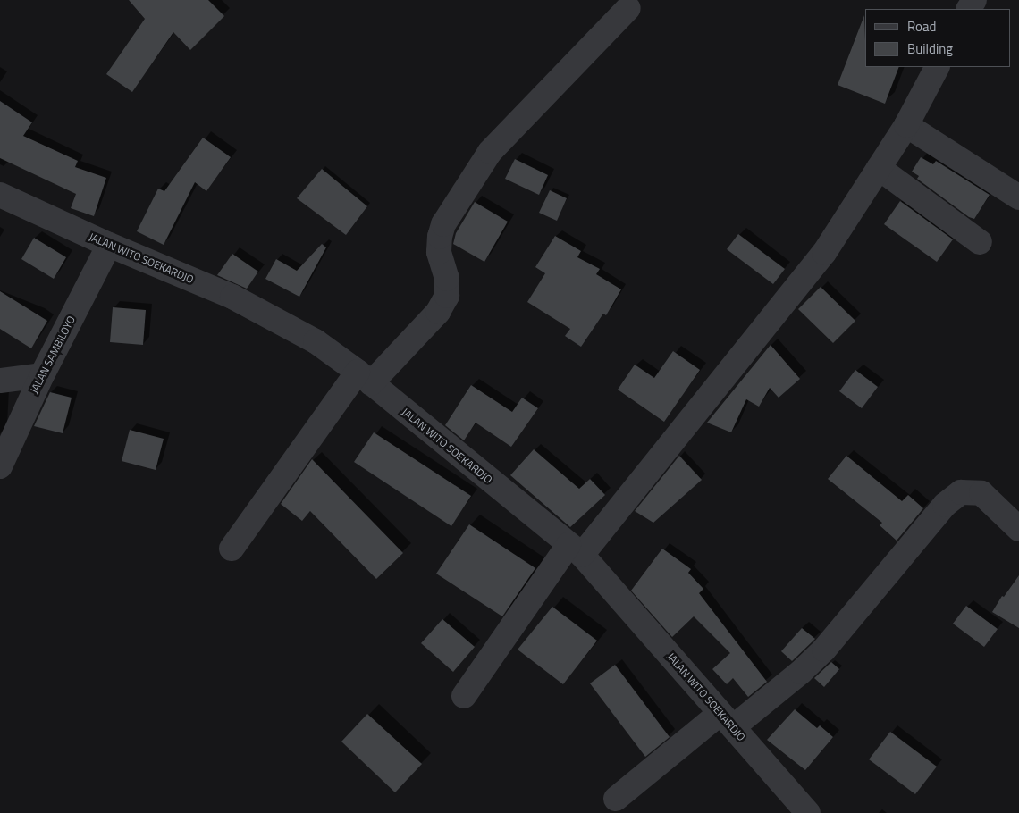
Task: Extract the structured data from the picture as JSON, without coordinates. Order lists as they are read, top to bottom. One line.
{"streets":{"street":["JALAN WITO SOEKARDJO","JALAN SAMBILOYO"]},"crossings":[["JALAN WITO SOEKARDJO","JALAN SAMBILOYO"]],"legend":["Road","Building"]}
